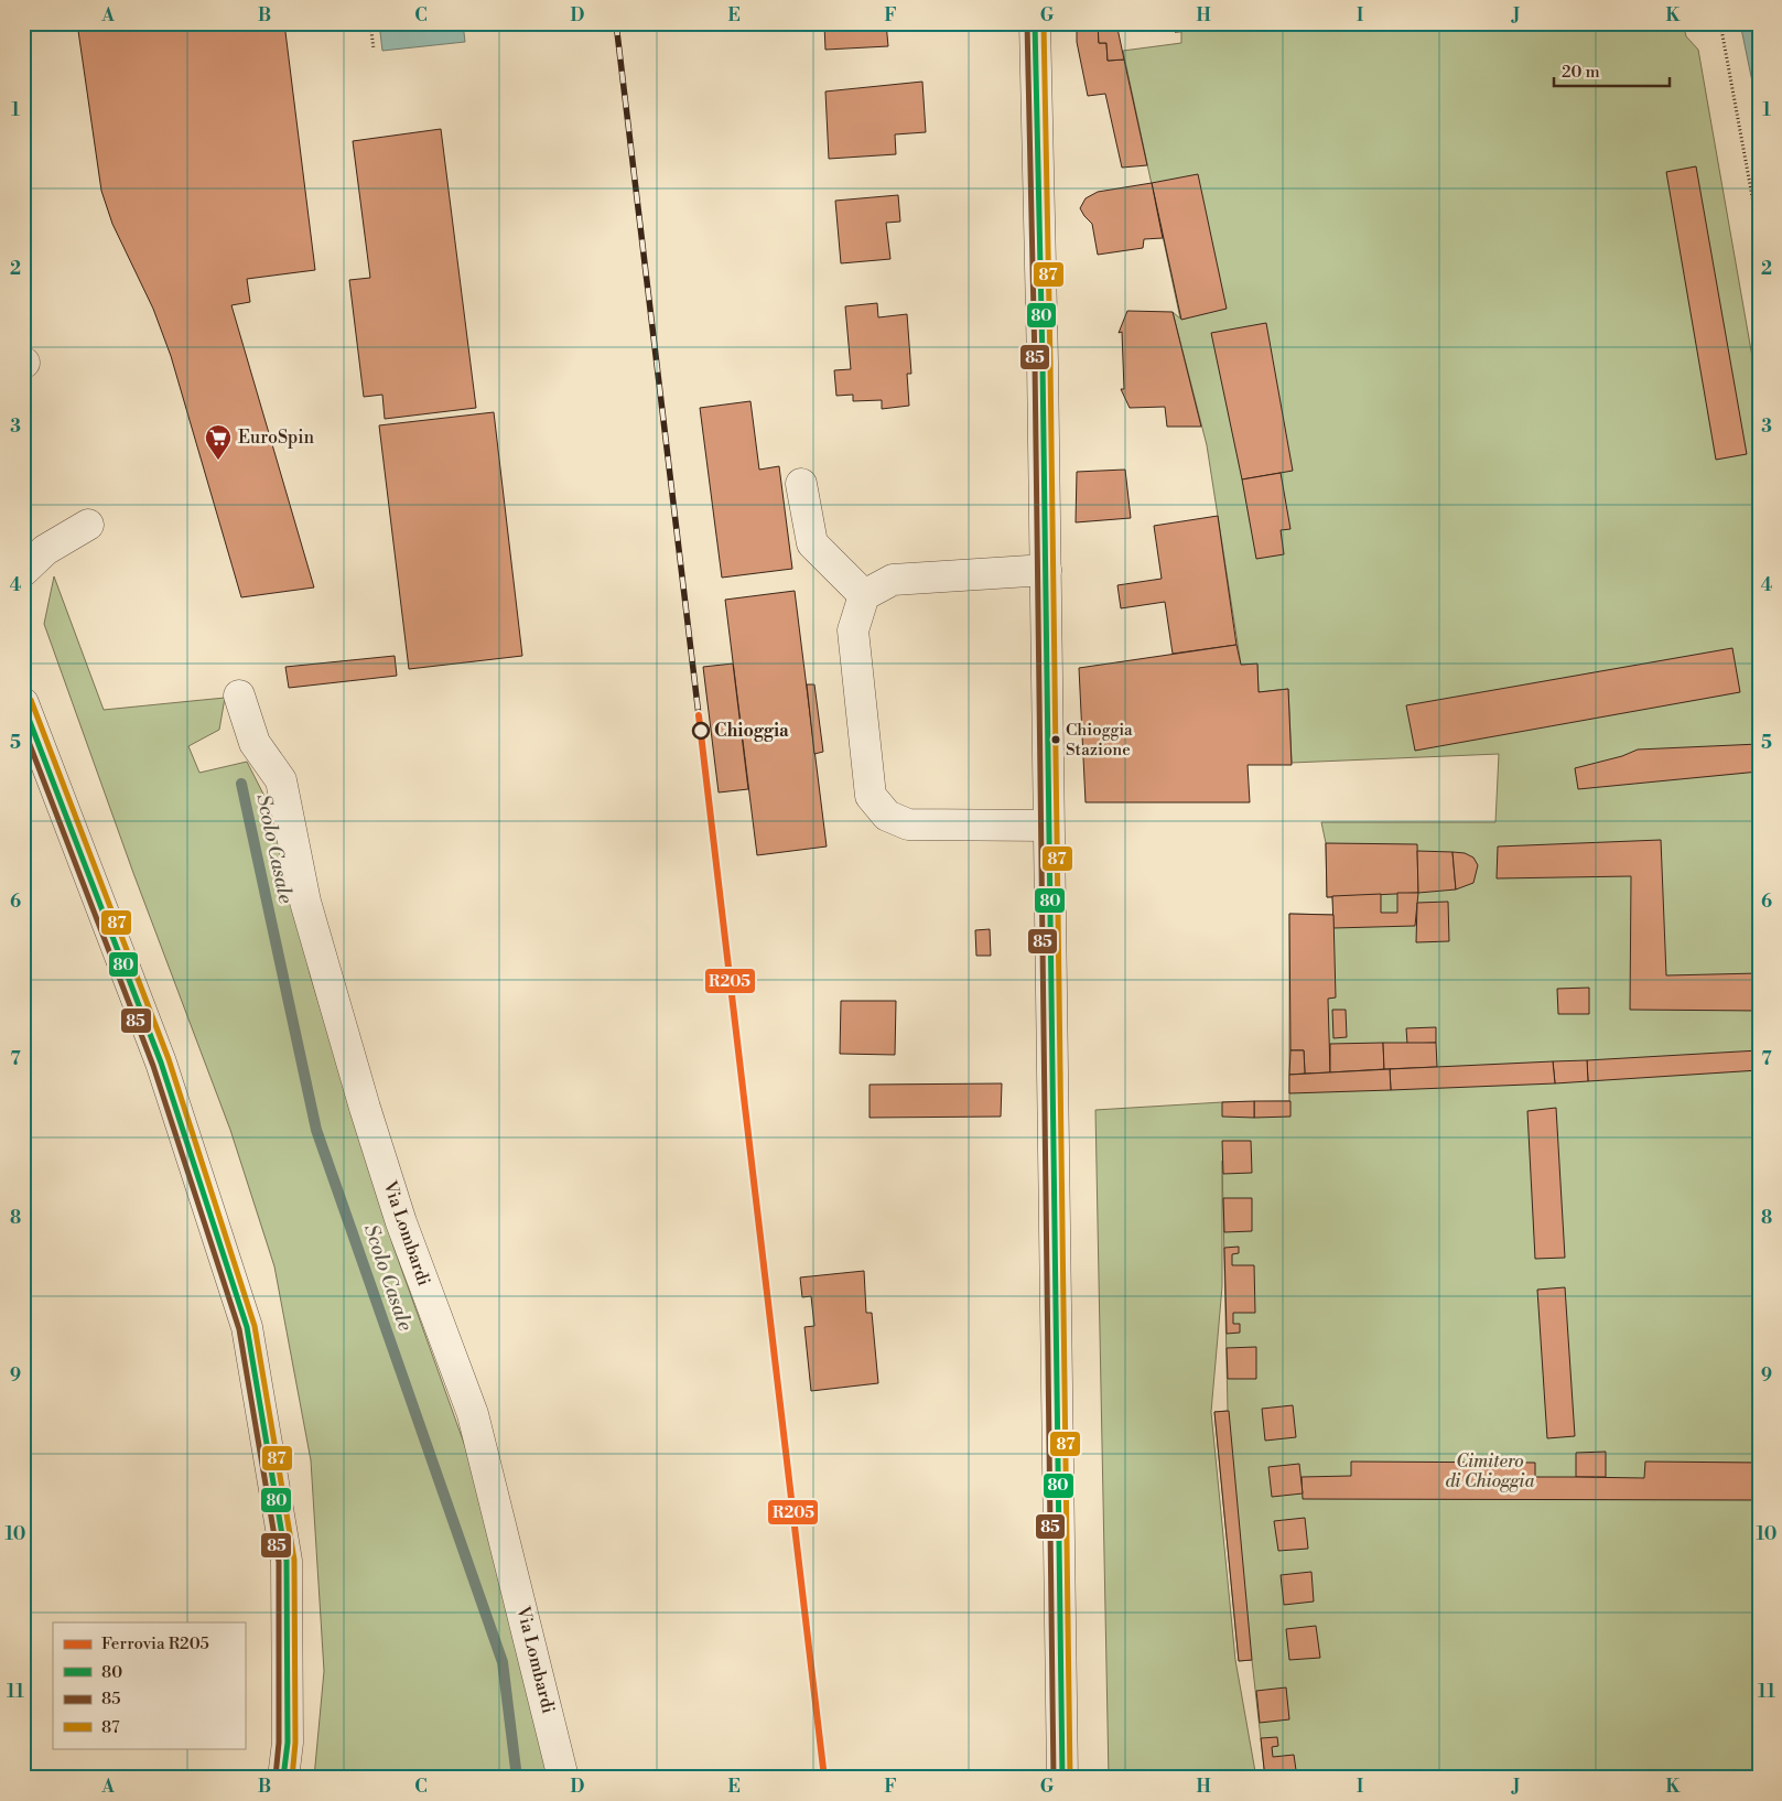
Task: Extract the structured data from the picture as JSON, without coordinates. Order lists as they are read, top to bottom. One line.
{"streets":{"street":["Via Lombardi"]},"water":["Scolo Casale"],"parks":["Cimitero di Chioggia"],"places":{"supermarket":["EuroSpin"],"other":["Chioggia","Chioggia Stazione"]},"lines":["transit line 80","transit line 85","transit line 87","rail line R205"],"legend":["Ferrovia R205","80","85","87"],"scale_bar":"20 m","grid":{"columns":["A","B","C","D","E","F","G","H","I","J","K"],"rows":["1","2","3","4","5","6","7","8","9","10","11"]}}
